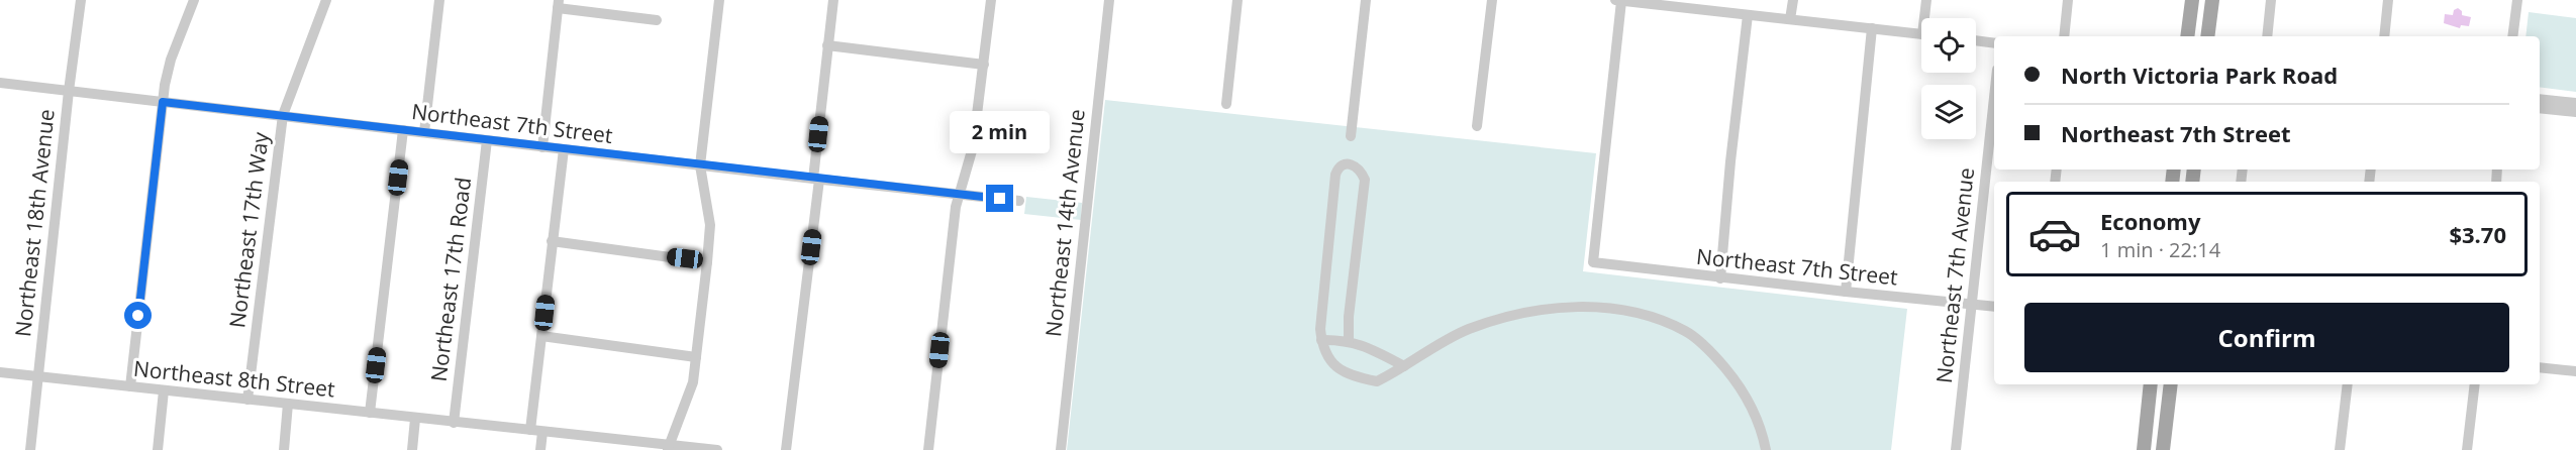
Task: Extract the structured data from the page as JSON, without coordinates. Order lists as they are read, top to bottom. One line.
{"streets":{"street":["Northeast 7th Street","Northeast 18th Avenue","Northeast 14th Avenue","Northeast 17th Way","Northeast 7th Avenue","Northeast 17th Road","Northeast 8th Street"]},"crossings":[["Northeast 7th Street","Northeast 18th Avenue"],["Northeast 7th Street","Northeast 17th Way"],["Northeast 7th Street","Northeast 7th Avenue"],["Northeast 7th Street","Northeast 17th Road"],["Northeast 18th Avenue","Northeast 8th Street"],["Northeast 17th Way","Northeast 8th Street"],["Northeast 17th Road","Northeast 8th Street"]],"page":{"banner":["North Victoria Park Road","Northeast 7th Street"],"bubble":"2 min","list":[{"name":"Economy","note":"1 min · 22:14","value":"$3.70"}],"buttons":"Confirm"}}
